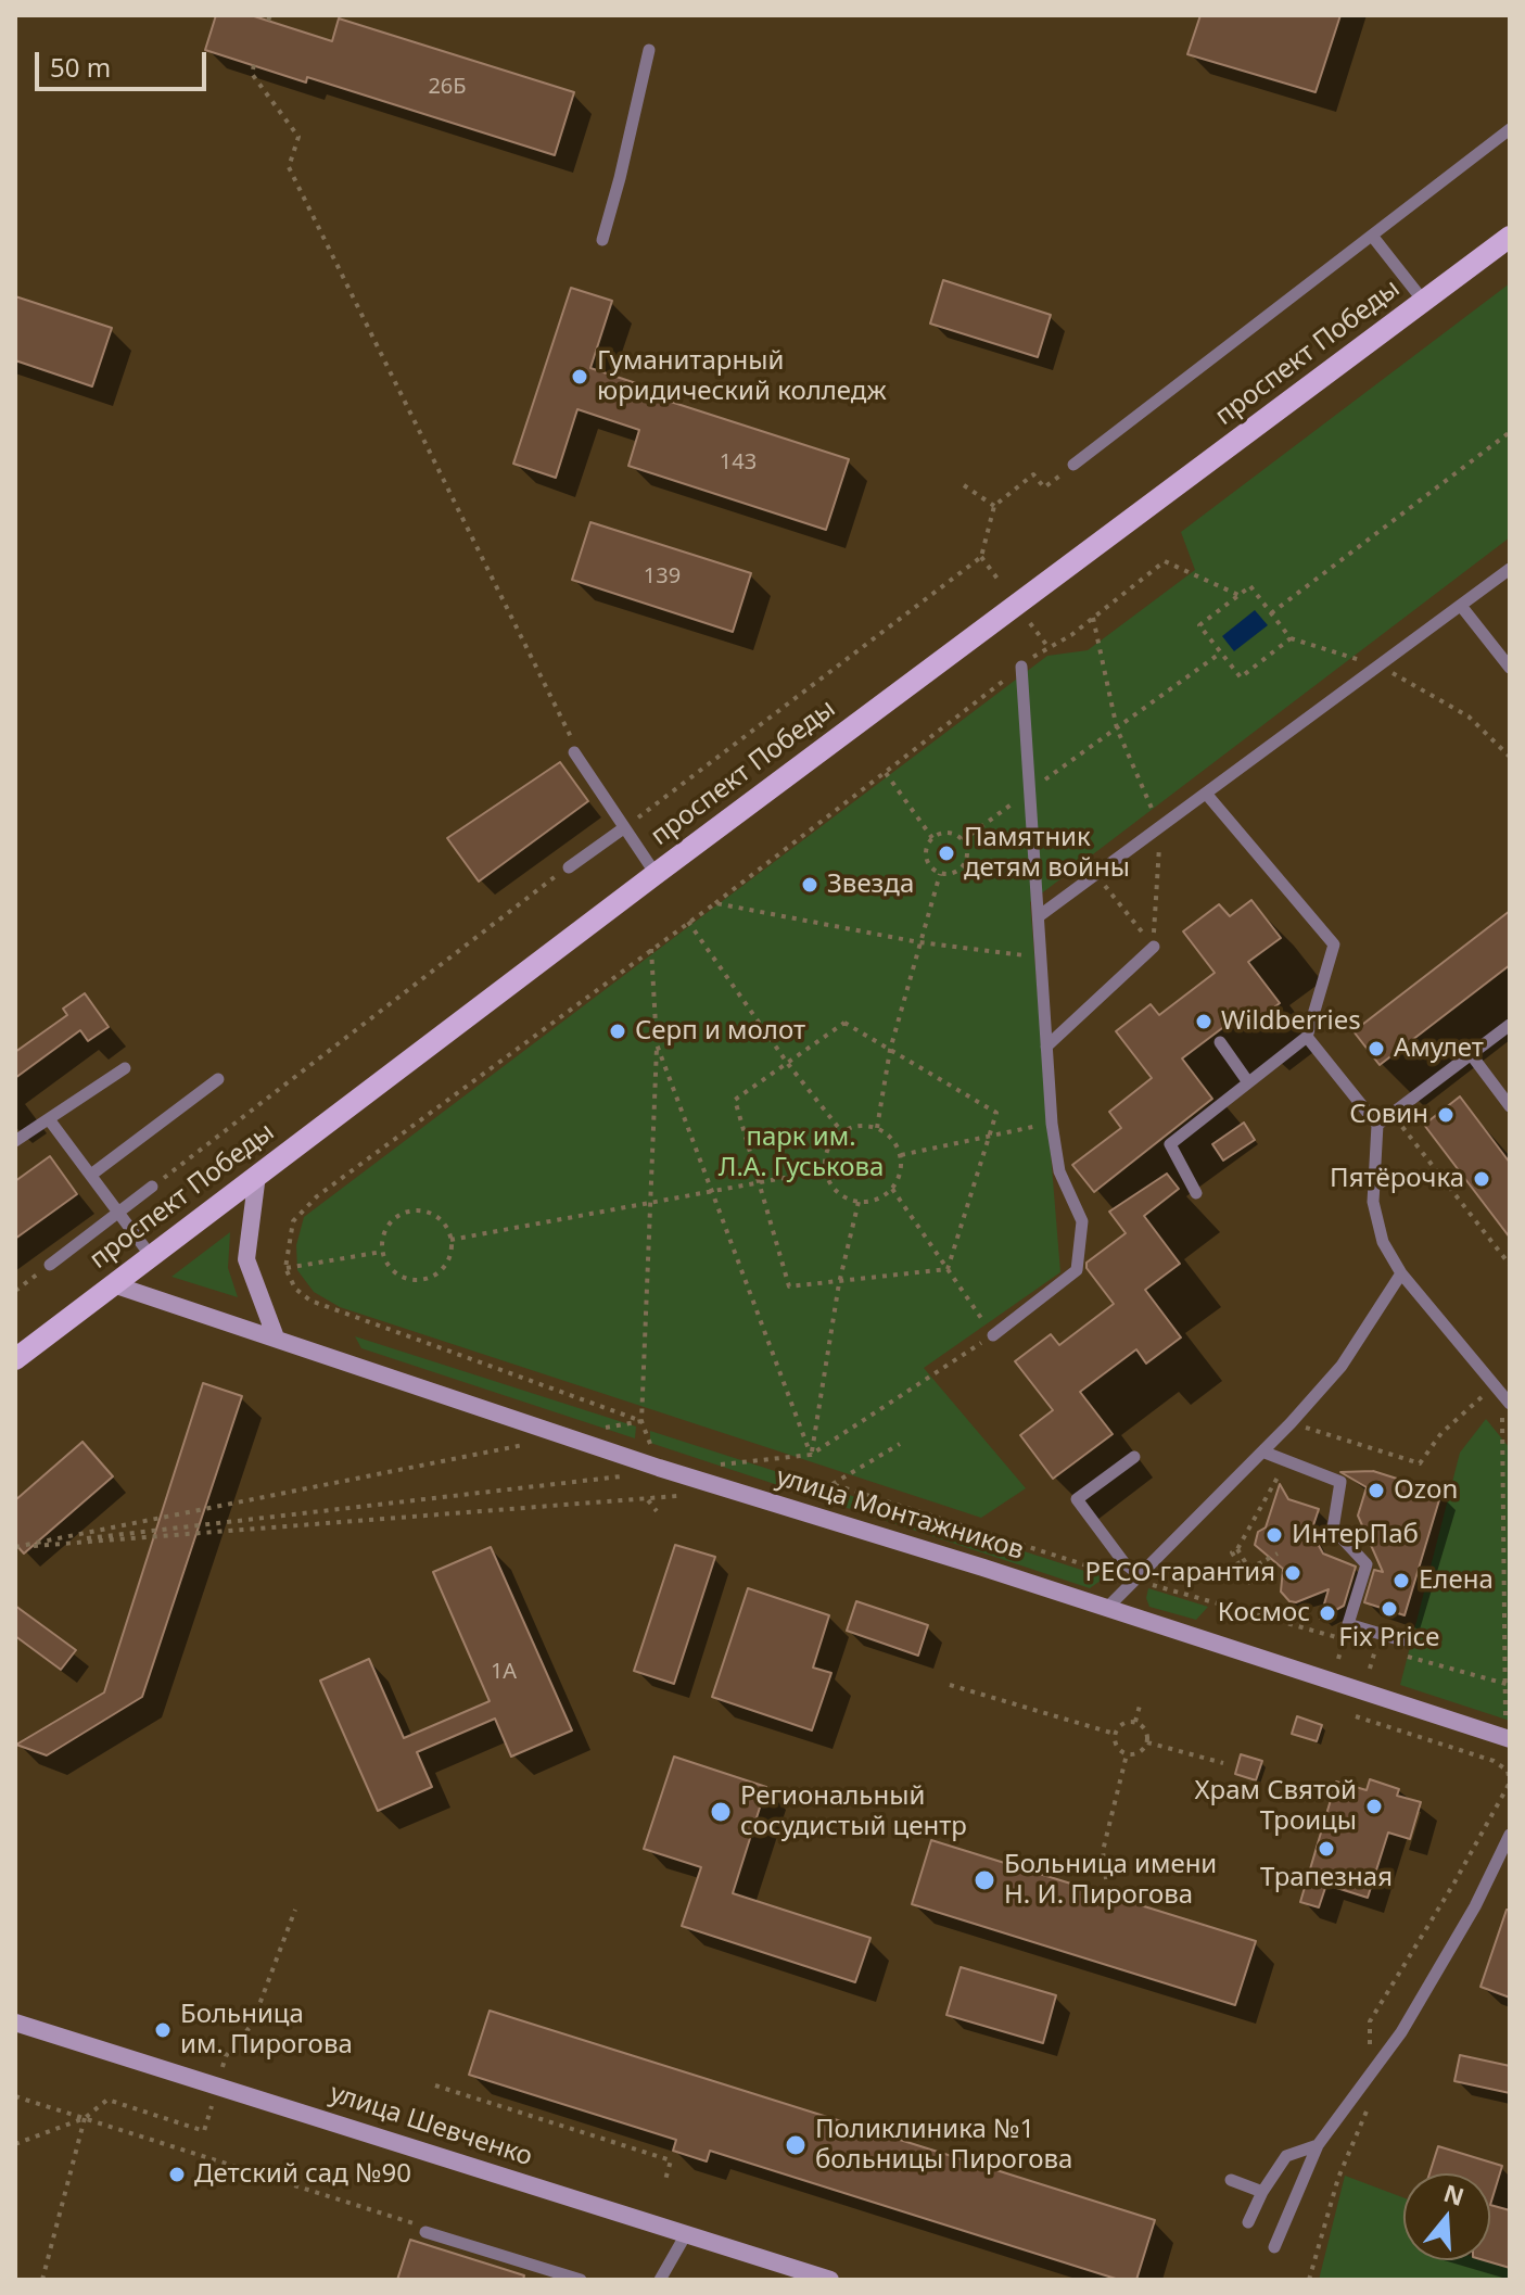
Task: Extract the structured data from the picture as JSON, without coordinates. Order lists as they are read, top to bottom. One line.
{"streets":{"main road":["проспект Победы","улица Монтажников","улица Шевченко"]},"crossings":[["проспект Победы","улица Монтажников"]],"parks":["парк им. Л.А. Гуськова"],"places":["Гуманитарный юридический колледж","Памятник детям войны","Звезда","Wildberries","Серп и молот","Амулет","Совин","Пятёрочка","Ozon","ИнтерПаб","PECO-гарантия","Елена","Fix Price","Космос","Храм Святой Троицы","Региональный сосудистый центр","Трапезная","Больница имени Н. И. Пирогова","Больница им. Пирогова","Поликлиника №1 больницы Пирогова","Детский сад №90"],"house_numbers":["26Б","143","139","1А"],"scale_bar":"50 m","north":"top"}
